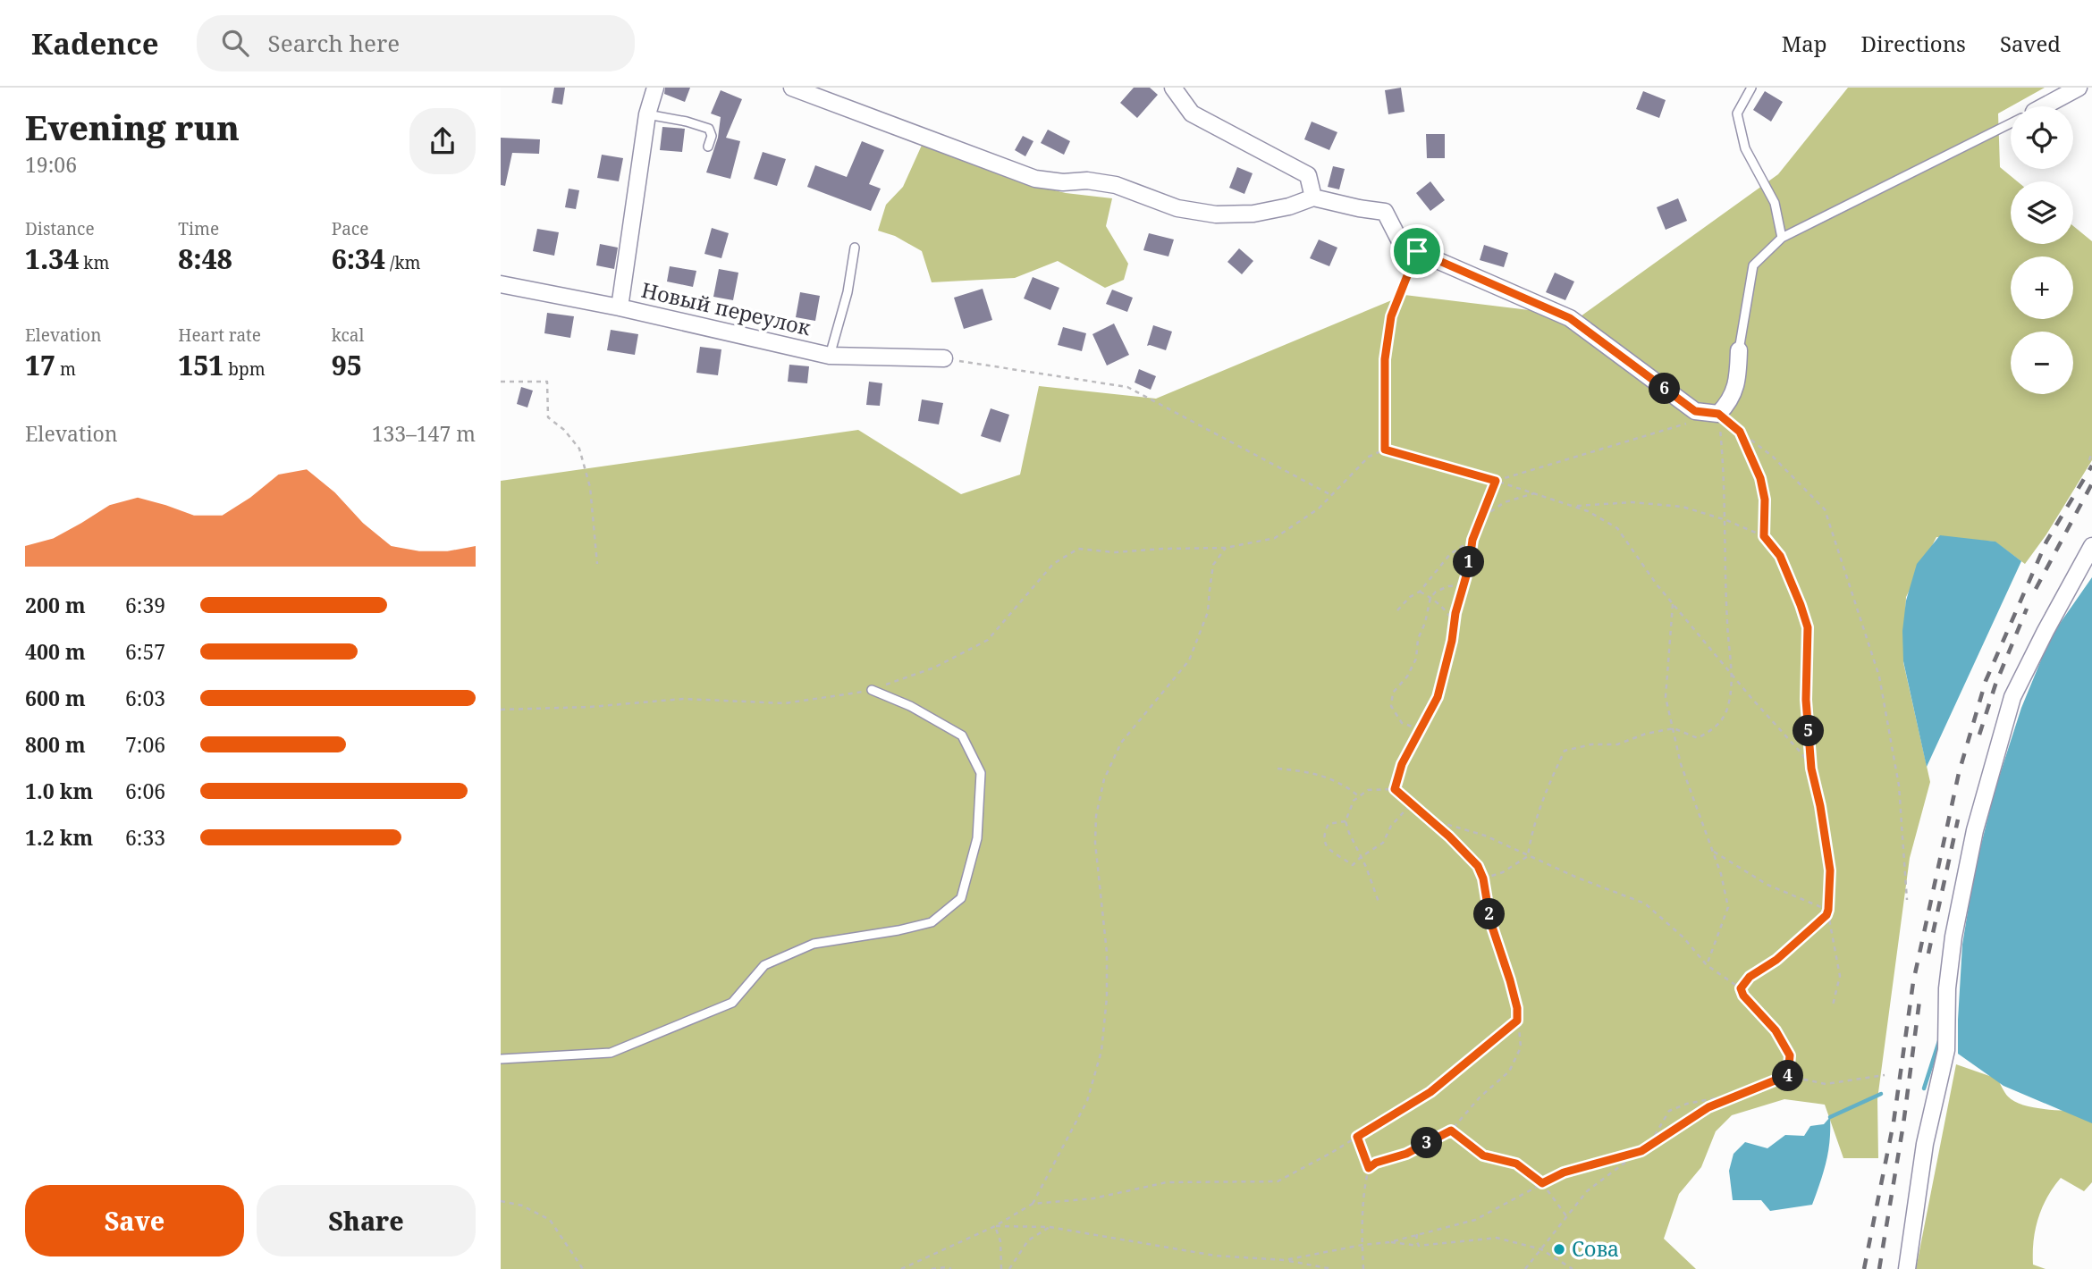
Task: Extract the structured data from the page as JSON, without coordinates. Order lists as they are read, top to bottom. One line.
{"streets":{"street":["Новый переулок"]},"places":["Сова"],"page":{"header":"Kadence","search":"Search here","nav":["Map","Directions","Saved"],"heading":["Evening run","19:06"],"map_buttons":["+","−"],"stats":[["Distance","1.34 km"],["Time","8:48"],["Pace","6:34 /km"],["Elevation","17 m"],["Heart rate","151 bpm"],["kcal","95"]],"pins":["6","1","5","2","4","3"],"chart":["Elevation","133–147 m"],"list":[{"name":"200 m","note":"6:39"},{"name":"400 m","note":"6:57"},{"name":"600 m","note":"6:03"},{"name":"800 m","note":"7:06"},{"name":"1.0 km","note":"6:06"},{"name":"1.2 km","note":"6:33"}],"buttons":["Save","Share"]}}
